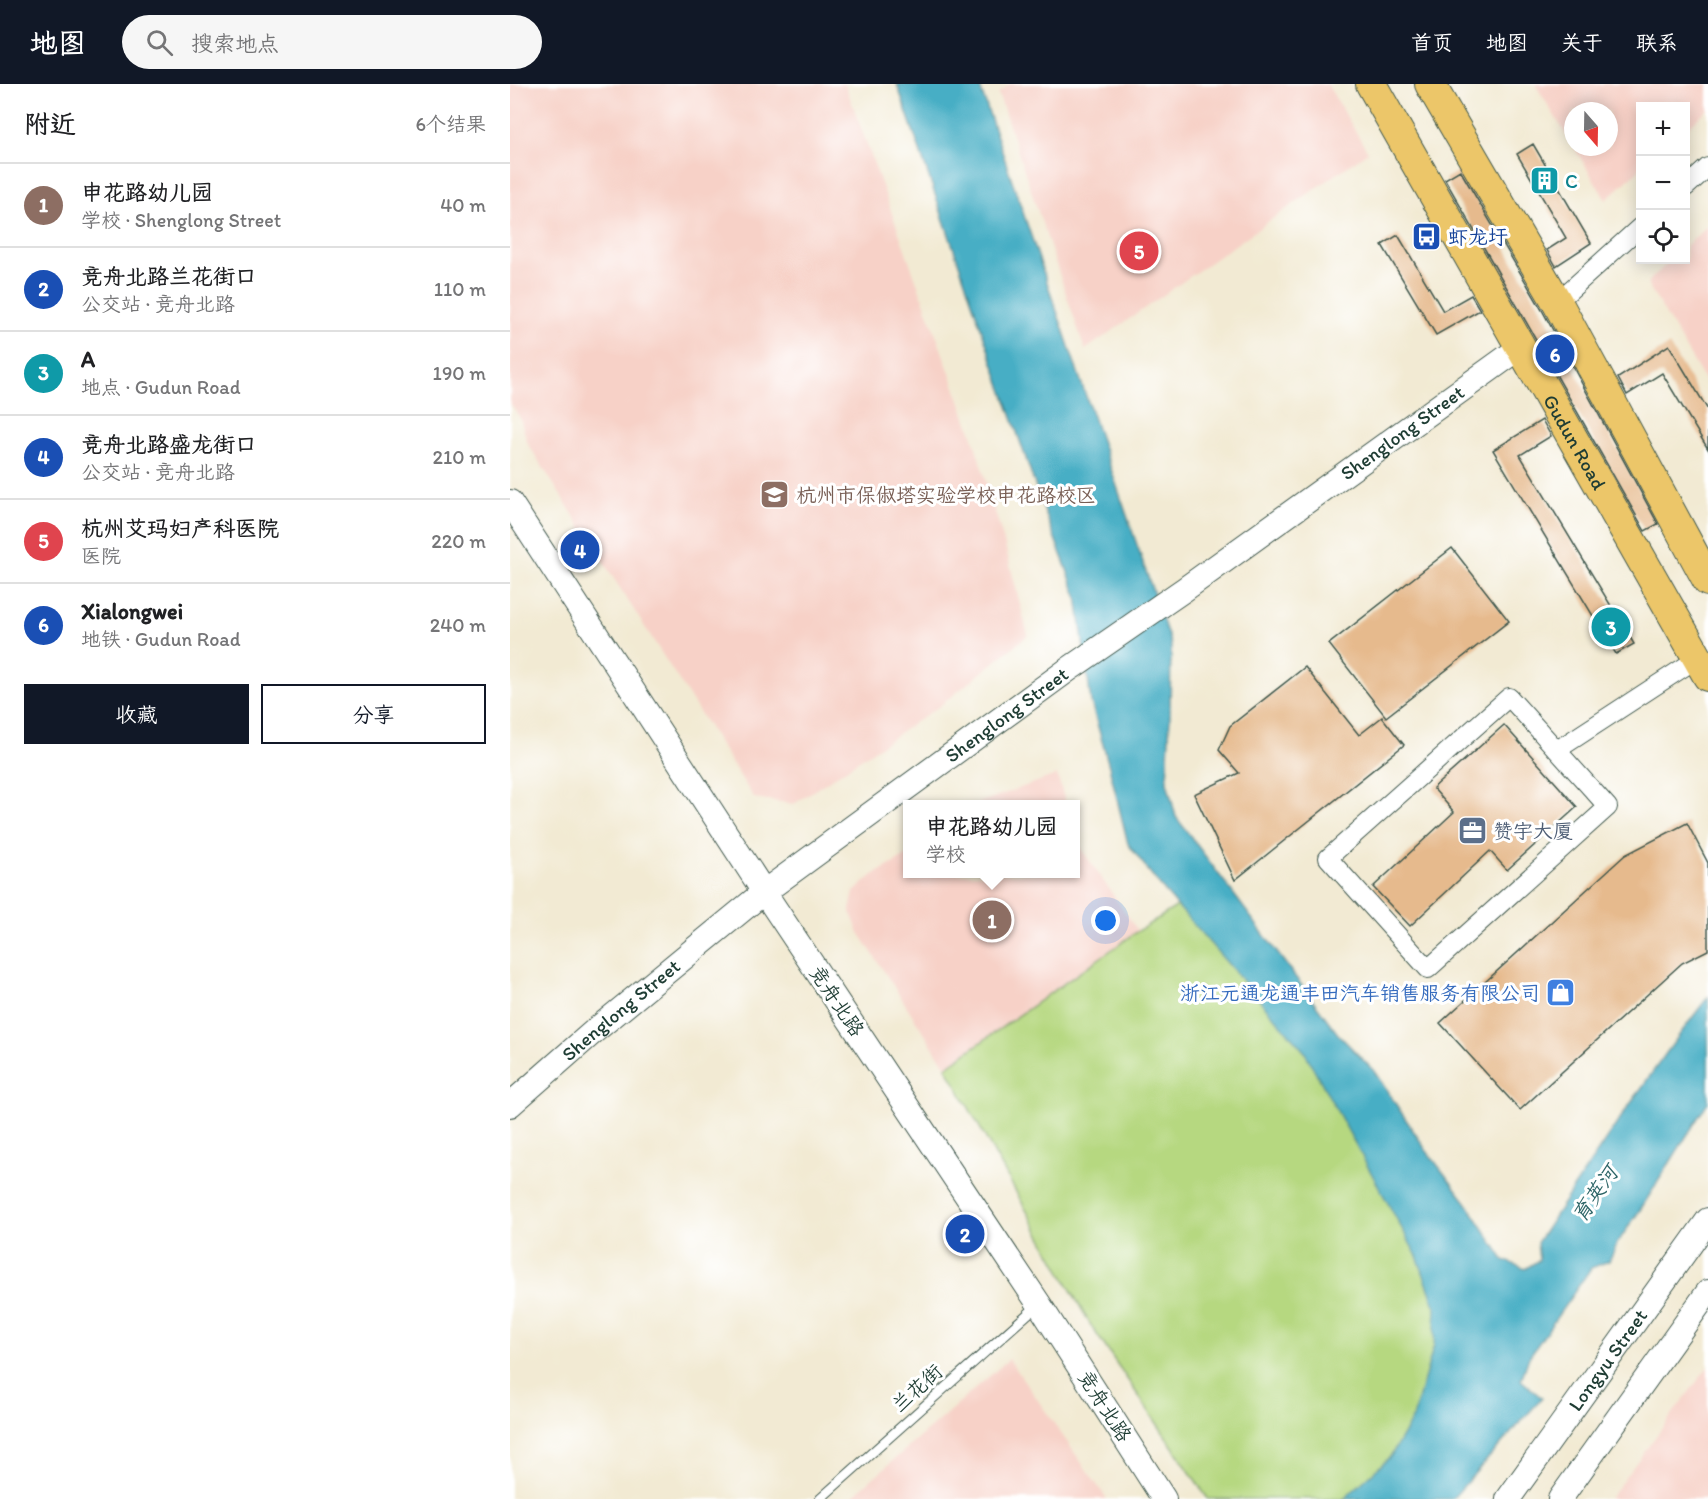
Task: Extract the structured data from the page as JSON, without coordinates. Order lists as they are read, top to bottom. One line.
{"streets":{"main road":["Gudun Road"],"street":["Shenglong Street","竞舟北路","Longyu Street"],"lane":["兰花街"]},"crossings":[["Shenglong Street","Gudun Road"],["Shenglong Street","竞舟北路"],["竞舟北路","兰花街"]],"water":["育英河"],"places":{"building":["C"],"bus stop":["虾龙圩"],"school or university":["杭州市保俶塔实验学校申花路校区"],"office":["赞宇大厦"],"shop":["浙江元通龙通丰田汽车销售服务有限公司"]},"north":"bottom","page":{"header":"地图","search":"搜索地点","nav":["首页","地图","关于","联系"],"heading":["附近","6个结果"],"map_buttons":["+","−"],"list":[{"mark":"1","name":"申花路幼儿园","note":"学校 · Shenglong Street","value":"40 m"},{"mark":"2","name":"竞舟北路兰花街口","note":"公交站 · 竞舟北路","value":"110 m"},{"mark":"3","name":"A","note":"地点 · Gudun Road","value":"190 m"},{"mark":"4","name":"竞舟北路盛龙街口","note":"公交站 · 竞舟北路","value":"210 m"},{"mark":"5","name":"杭州艾玛妇产科医院","note":"医院","value":"220 m"},{"mark":"6","name":"Xialongwei","note":"地铁 · Gudun Road","value":"240 m"}],"pins":["5","6","4","3","1","2"],"buttons":["收藏","分享"],"popup":["申花路幼儿园","学校"]}}
